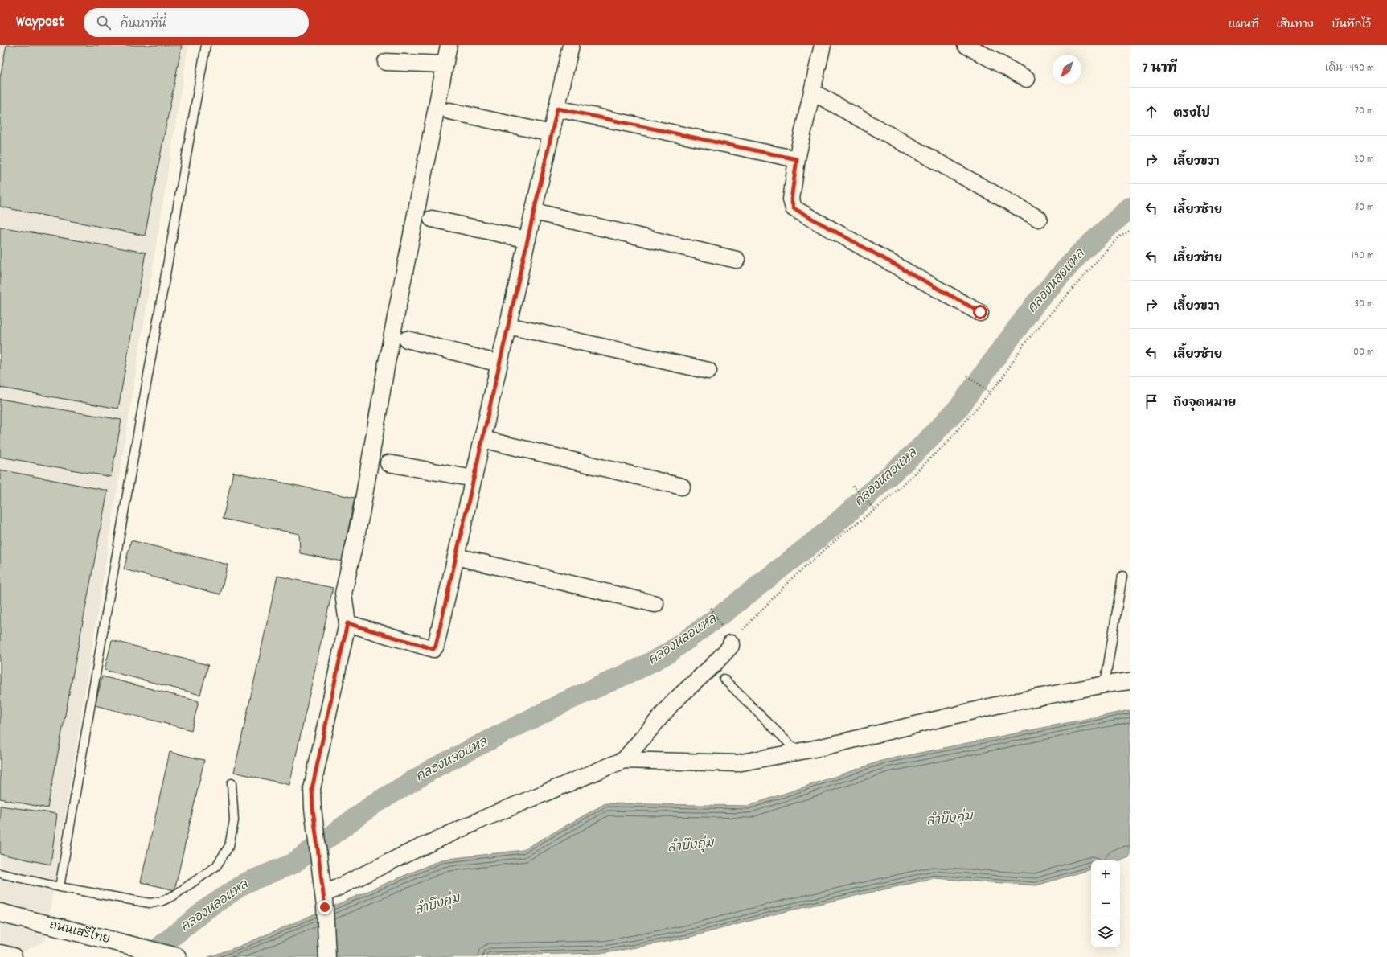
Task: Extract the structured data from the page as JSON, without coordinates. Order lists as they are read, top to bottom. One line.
{"streets":{"main road":["ถนนเสรีไทย"]},"water":["คลองหลอแหล","ลำบึงกุ่ม"],"north":"bottom left","page":{"header":"Waypost","search":"ค้นหาที่นี่","nav":["แผนที่","เส้นทาง","บันทึกไว้"],"heading":["7 นาที","เดิน · 490 m"],"list":[["ตรงไป","70 m"],["เลี้ยวขวา","20 m"],["เลี้ยวซ้าย","80 m"],["เลี้ยวซ้าย","190 m"],["เลี้ยวขวา","30 m"],["เลี้ยวซ้าย","100 m"],"ถึงจุดหมาย"],"map_buttons":["+","−"]}}
